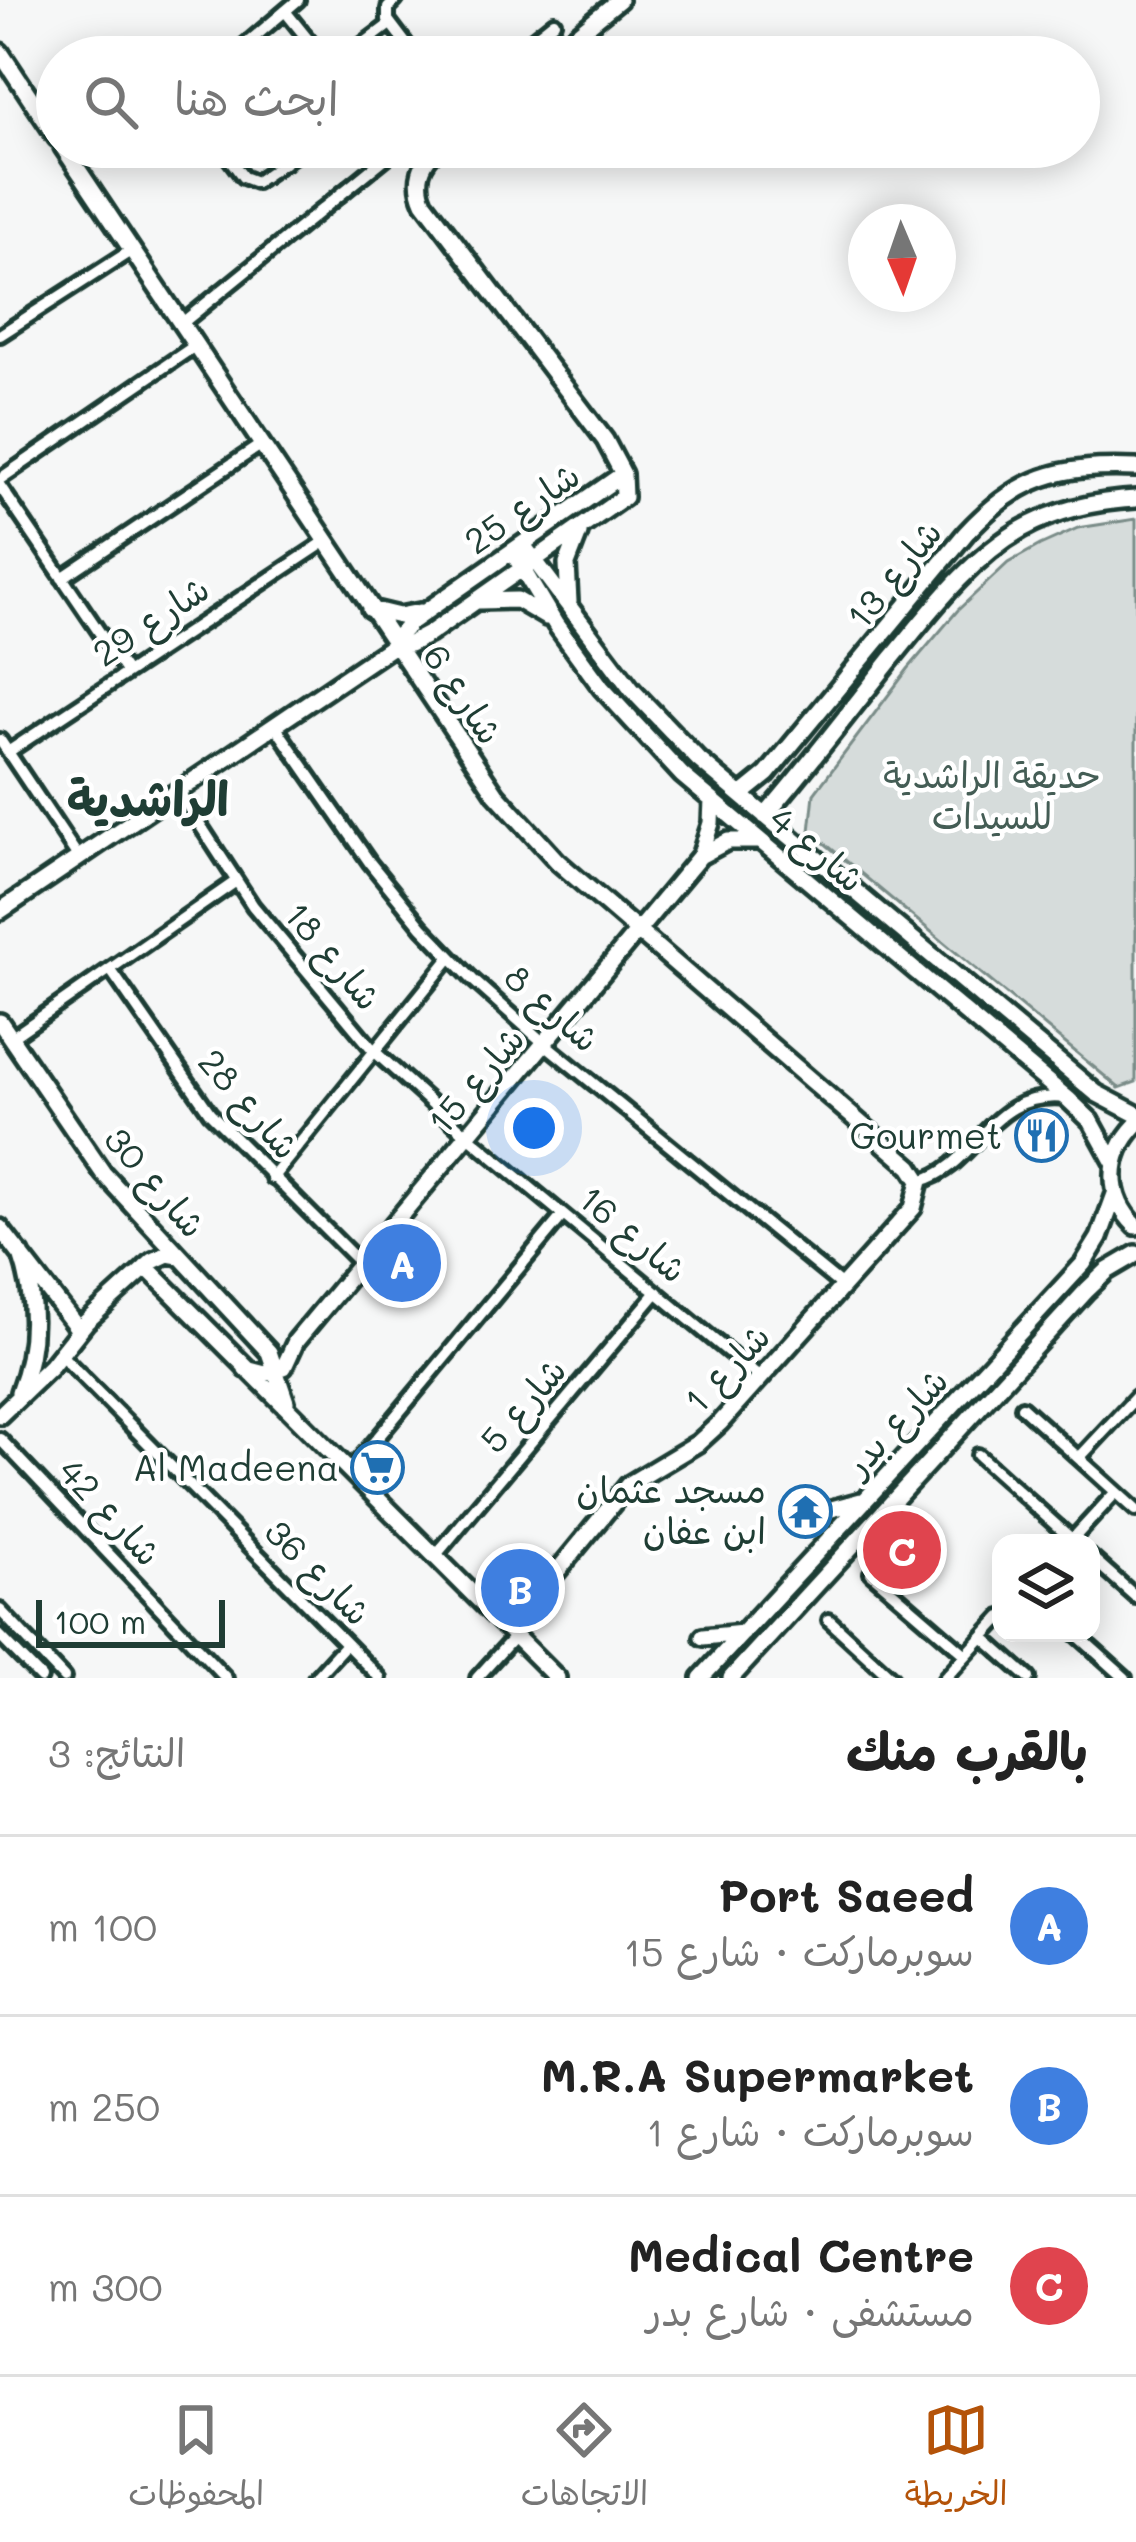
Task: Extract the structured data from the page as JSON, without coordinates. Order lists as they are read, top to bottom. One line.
{"streets":{"street":["شارع 25","شارع 13","شارع 29","شارع 6","شارع 4","شارع 18","شارع 8","شارع 15","شارع 28","شارع 30","شارع 16","شارع 1","شارع 5","شارع بدر","شارع 42","شارع 36"]},"crossings":[["شارع 25","شارع 6"],["شارع 25","شارع 4"],["شارع 25","شارع 18"],["شارع 25","شارع 8"],["شارع 13","شارع 4"],["شارع 29","شارع 6"],["شارع 6","شارع 15"],["شارع 6","شارع 1"],["شارع 4","شارع 15"],["شارع 18","شارع 15"],["شارع 18","شارع 16"],["شارع 8","شارع 15"],["شارع 8","شارع 1"],["شارع 15","شارع 28"],["شارع 15","شارع 30"],["شارع 15","شارع 16"],["شارع 30","شارع 1"],["شارع 30","شارع 5"],["شارع 16","شارع 1"],["شارع 16","شارع 5"]],"districts":["الراشدية"],"parks":["حديقة الراشدية للسيدات"],"places":{"restaurant":["Gourmet"],"supermarket":["Al Madeena"],"temple":["مسجد عثمان ابن عفان"]},"scale_bar":"100 m","north":"bottom","page":{"search":"ابحث هنا","pins":["A","C","B"],"scale":"100 m","heading":["بالقرب منك","النتائج: 3"],"list":[{"mark":"A","name":"Port Saeed","note":"سوبرماركت · شارع 15","value":"100 m"},{"mark":"B","name":"M.R.A Supermarket","note":"سوبرماركت · شارع 1","value":"250 m"},{"mark":"C","name":"Medical Centre","note":"مستشفى · شارع بدر","value":"300 m"}],"nav":["الخريطة","الاتجاهات","المحفوظات"]}}
